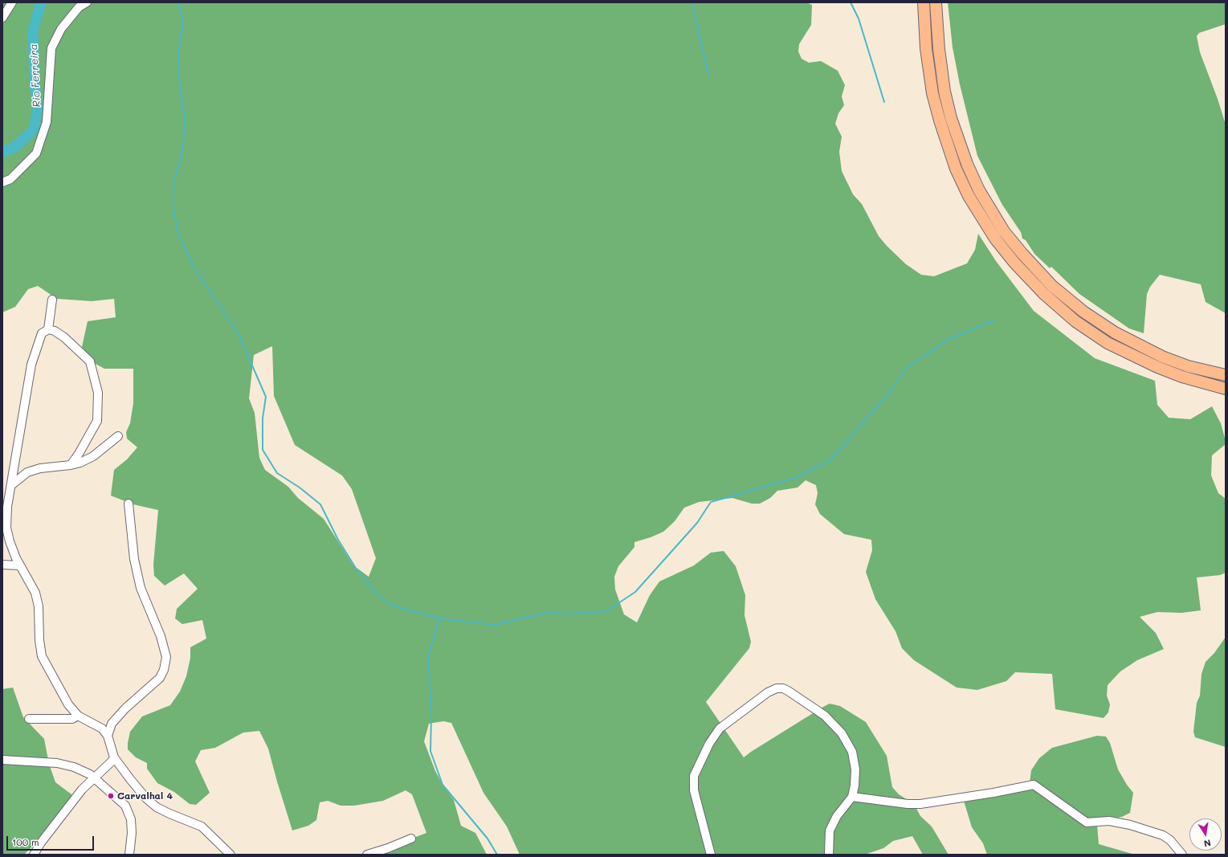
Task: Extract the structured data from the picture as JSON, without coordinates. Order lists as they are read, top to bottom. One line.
{"water":["Rio Ferreira"],"places":["Carvalhal 4"],"scale_bar":"100 m","north":"bottom"}
